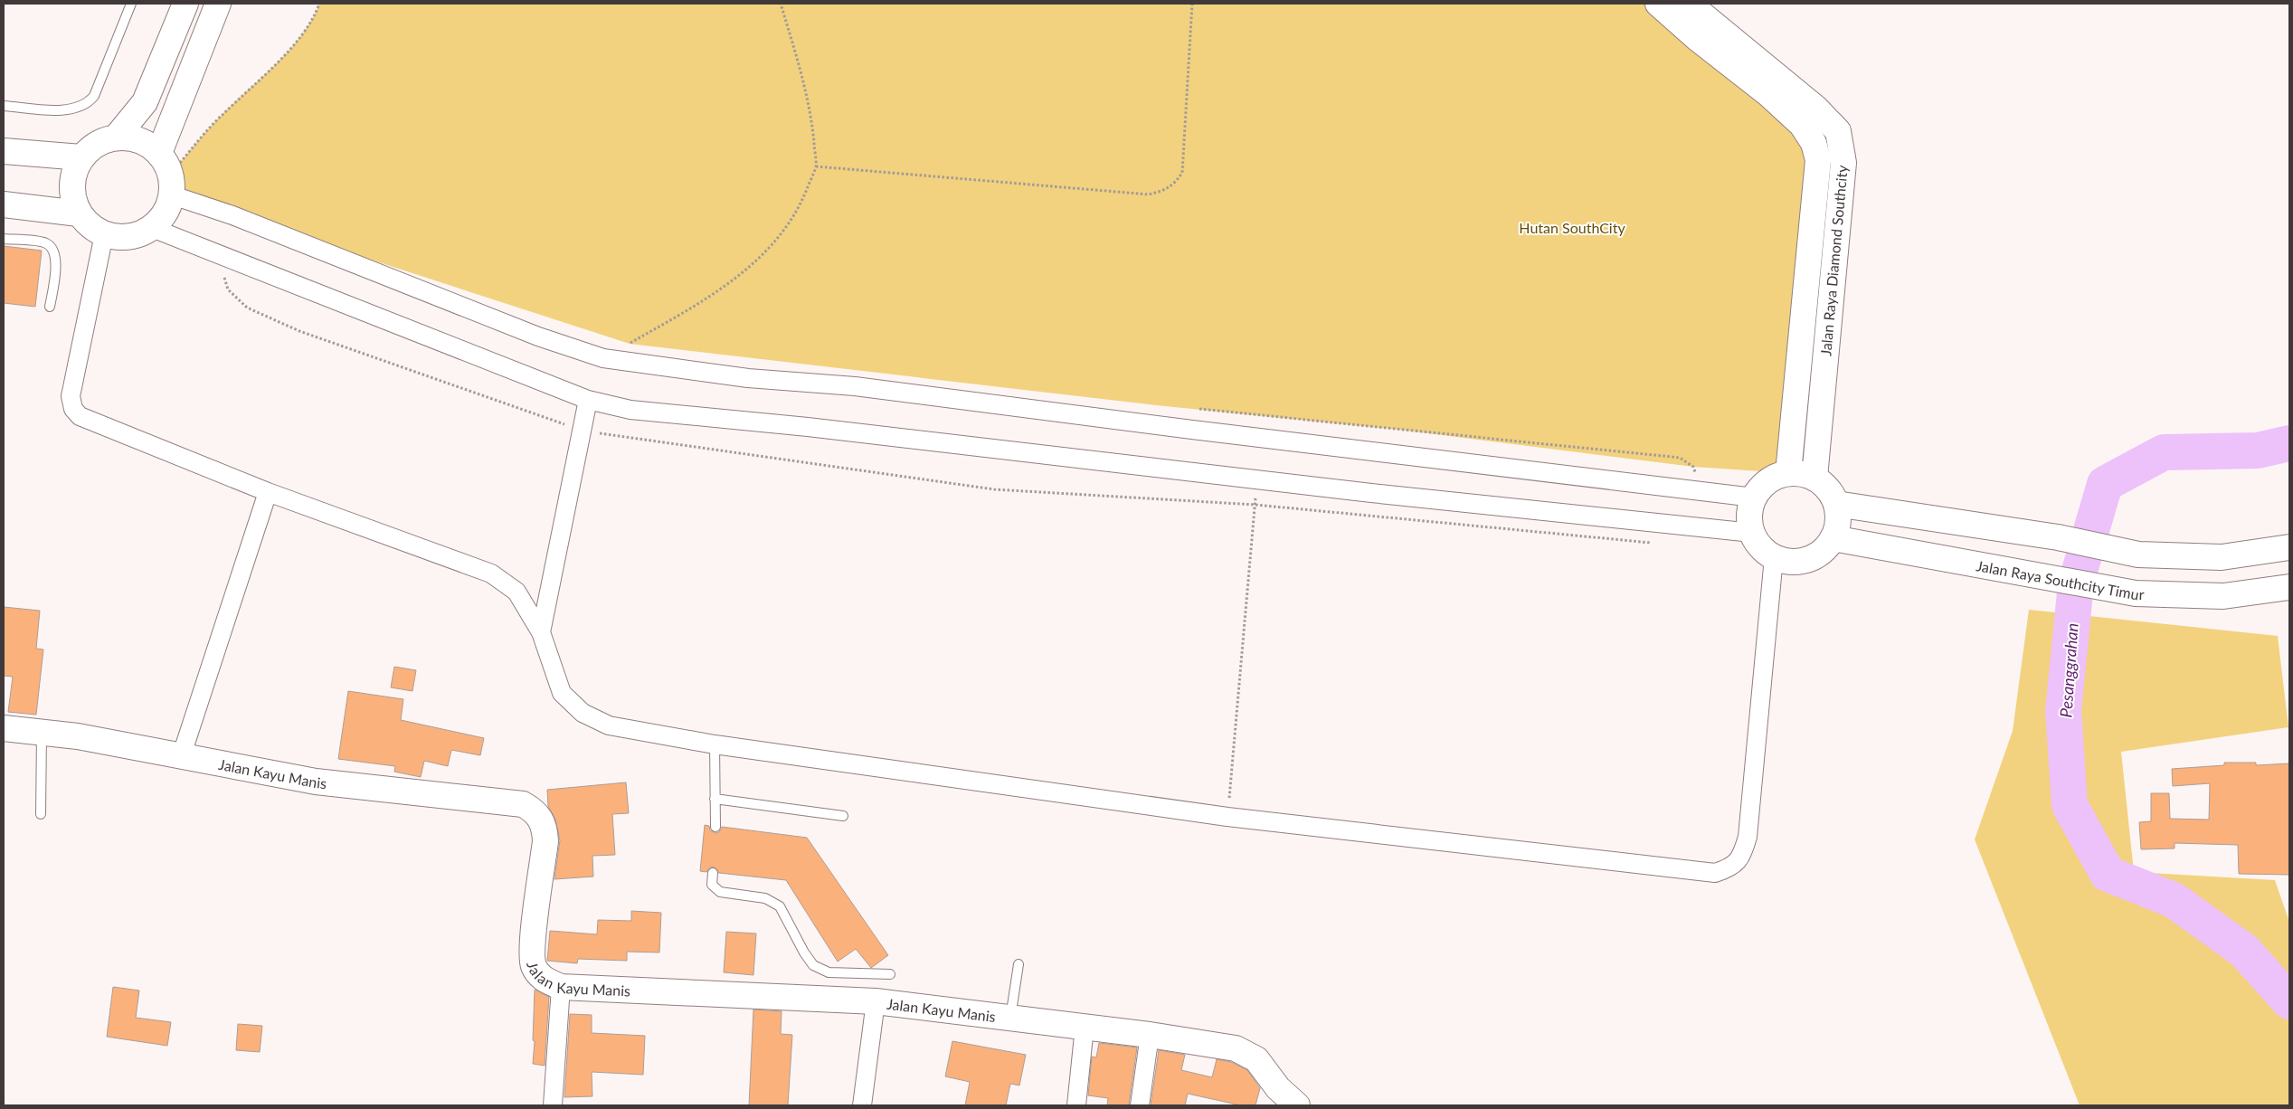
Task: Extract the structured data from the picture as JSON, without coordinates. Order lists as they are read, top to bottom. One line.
{"streets":{"street":["Jalan Raya Diamond Southcity","Jalan Raya Southcity Timur","Jalan Kayu Manis"]},"crossings":[["Jalan Raya Diamond Southcity","Jalan Raya Southcity Timur"]],"water":["Pesanggrahan"],"parks":["Hutan SouthCity"]}
